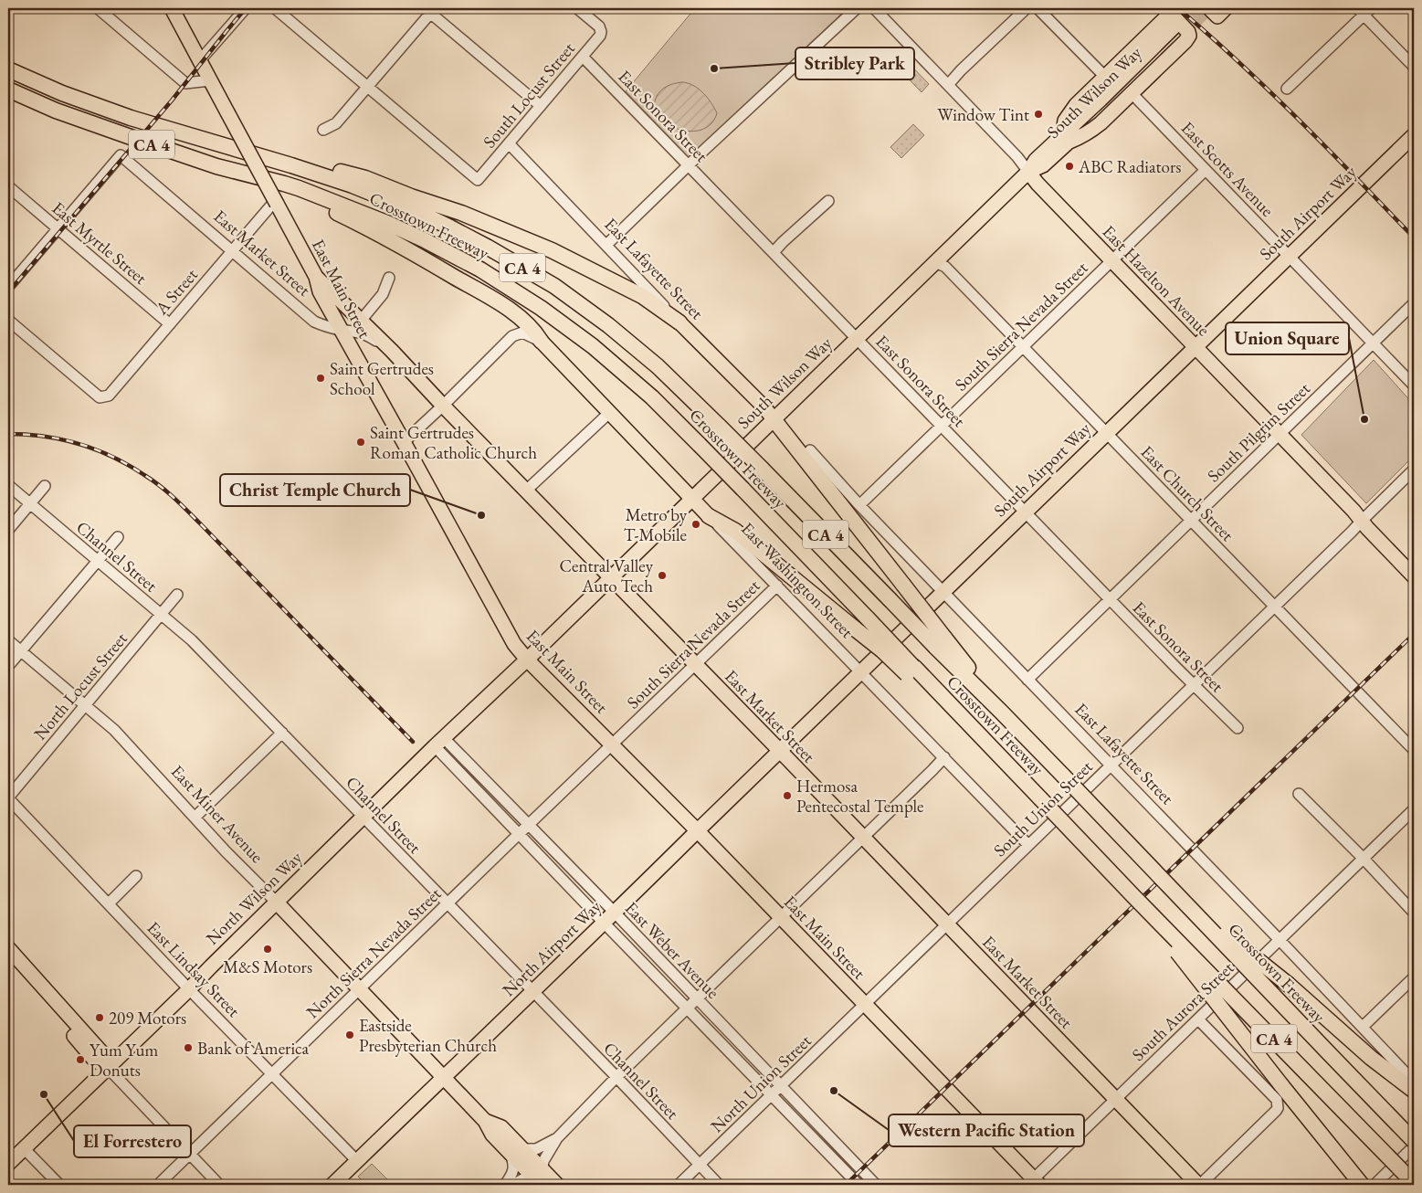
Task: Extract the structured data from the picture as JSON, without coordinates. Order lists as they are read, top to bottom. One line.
{"streets":{"highway":["CA 4","Crosstown Freeway"],"main road":["South Wilson Way","South Airport Way","East Market Street","East Lafayette Street","East Hazelton Avenue","East Main Street","East Washington Street","East Miner Avenue","North Wilson Way","North Airport Way"],"street":["South Locust Street","East Sonora Street","East Scotts Avenue","East Myrtle Street","A Street","South Sierra Nevada Street","South Pilgrim Street","East Church Street","Channel Street","North Locust Street","South Union Street","East Weber Avenue","North Sierra Nevada Street","East Lindsay Street","South Aurora Street","North Union Street"]},"crossings":[["South Wilson Way","East Sonora Street"],["South Wilson Way","East Market Street"],["South Wilson Way","East Lafayette Street"],["South Wilson Way","East Hazelton Avenue"],["South Wilson Way","East Main Street"],["South Wilson Way","East Church Street"],["South Wilson Way","East Washington Street"],["South Wilson Way","North Wilson Way"],["South Locust Street","East Sonora Street"],["South Locust Street","East Lafayette Street"],["East Sonora Street","South Airport Way"],["East Sonora Street","South Sierra Nevada Street"],["East Sonora Street","South Pilgrim Street"],["East Sonora Street","South Union Street"],["East Scotts Avenue","South Airport Way"],["East Scotts Avenue","South Sierra Nevada Street"],["East Scotts Avenue","South Pilgrim Street"],["South Airport Way","East Market Street"],["South Airport Way","East Lafayette Street"],["South Airport Way","East Hazelton Avenue"],["South Airport Way","East Main Street"],["South Airport Way","East Church Street"],["South Airport Way","East Washington Street"],["South Airport Way","North Airport Way"],["East Myrtle Street","East Market Street"],["East Myrtle Street","A Street"],["East Market Street","East Main Street"],["East Market Street","A Street"],["East Market Street","South Sierra Nevada Street"],["East Market Street","South Union Street"],["East Market Street","South Aurora Street"],["East Lafayette Street","South Sierra Nevada Street"],["East Lafayette Street","South Pilgrim Street"],["East Lafayette Street","South Union Street"],["East Lafayette Street","South Aurora Street"],["East Hazelton Avenue","South Sierra Nevada Street"],["East Hazelton Avenue","South Pilgrim Street"],["East Hazelton Avenue","South Union Street"],["East Main Street","A Street"],["East Main Street","South Sierra Nevada Street"],["East Main Street","South Union Street"],["East Main Street","North Wilson Way"],["East Main Street","North Airport Way"],["East Main Street","North Sierra Nevada Street"],["East Main Street","South Aurora Street"],["East Main Street","North Union Street"],["South Sierra Nevada Street","East Church Street"],["South Sierra Nevada Street","East Washington Street"],["South Sierra Nevada Street","North Sierra Nevada Street"],["South Pilgrim Street","East Church Street"],["East Church Street","South Union Street"],["Channel Street","North Locust Street"],["Channel Street","North Wilson Way"],["Channel Street","North Airport Way"],["Channel Street","North Sierra Nevada Street"],["Channel Street","North Union Street"],["East Washington Street","South Union Street"],["North Locust Street","East Miner Avenue"],["North Locust Street","East Lindsay Street"],["South Union Street","North Union Street"],["East Miner Avenue","North Wilson Way"],["East Miner Avenue","North Airport Way"],["East Miner Avenue","North Sierra Nevada Street"],["North Wilson Way","East Weber Avenue"],["North Wilson Way","East Lindsay Street"],["North Airport Way","East Weber Avenue"],["North Airport Way","East Lindsay Street"],["East Weber Avenue","North Sierra Nevada Street"],["East Weber Avenue","North Union Street"],["North Sierra Nevada Street","East Lindsay Street"]],"places":["Stribley Park","Window Tint","ABC Radiators","Saint Gertrudes School","Union Square","Saint Gertrudes Roman Catholic Church","Christ Temple Church","Metro by T-Mobile","Central Valley Auto Tech","Hermosa Pentecostal Temple","M&S Motors","209 Motors","Eastside Presbyterian Church","Bank of America","Yum Yum Donuts","Western Pacific Station","El Forrestero"]}
